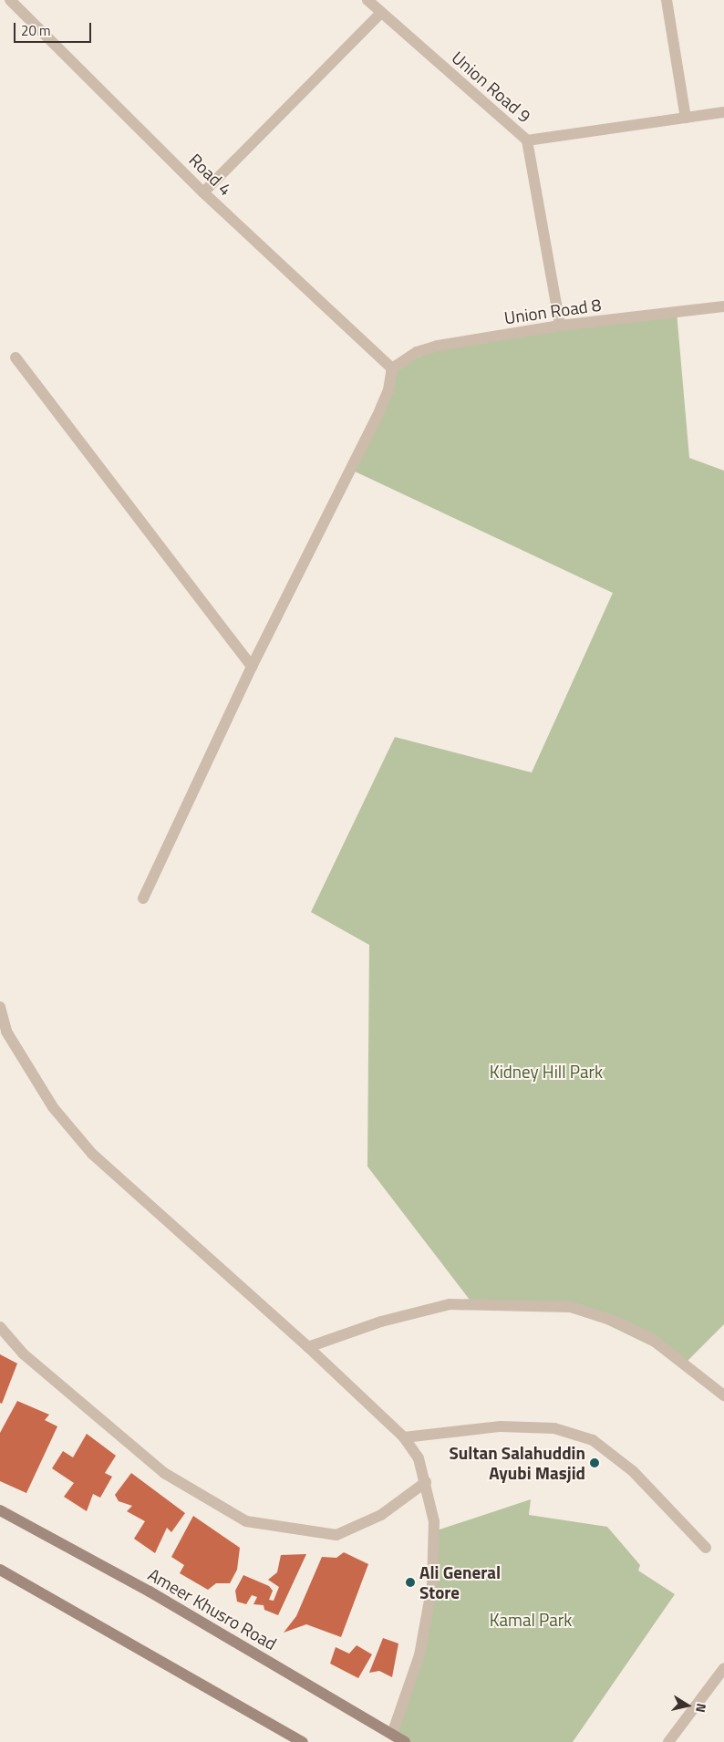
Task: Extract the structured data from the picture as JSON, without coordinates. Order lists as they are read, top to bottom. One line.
{"streets":{"main road":["Ameer Khusro Road"],"street":["Union Road 9","Road 4","Union Road 8"]},"crossings":[["Road 4","Union Road 8"]],"parks":["Kidney Hill Park","Kamal Park"],"places":["Sultan Salahuddin Ayubi Masjid","Ali General Store"],"scale_bar":"20 m","north":"right"}
